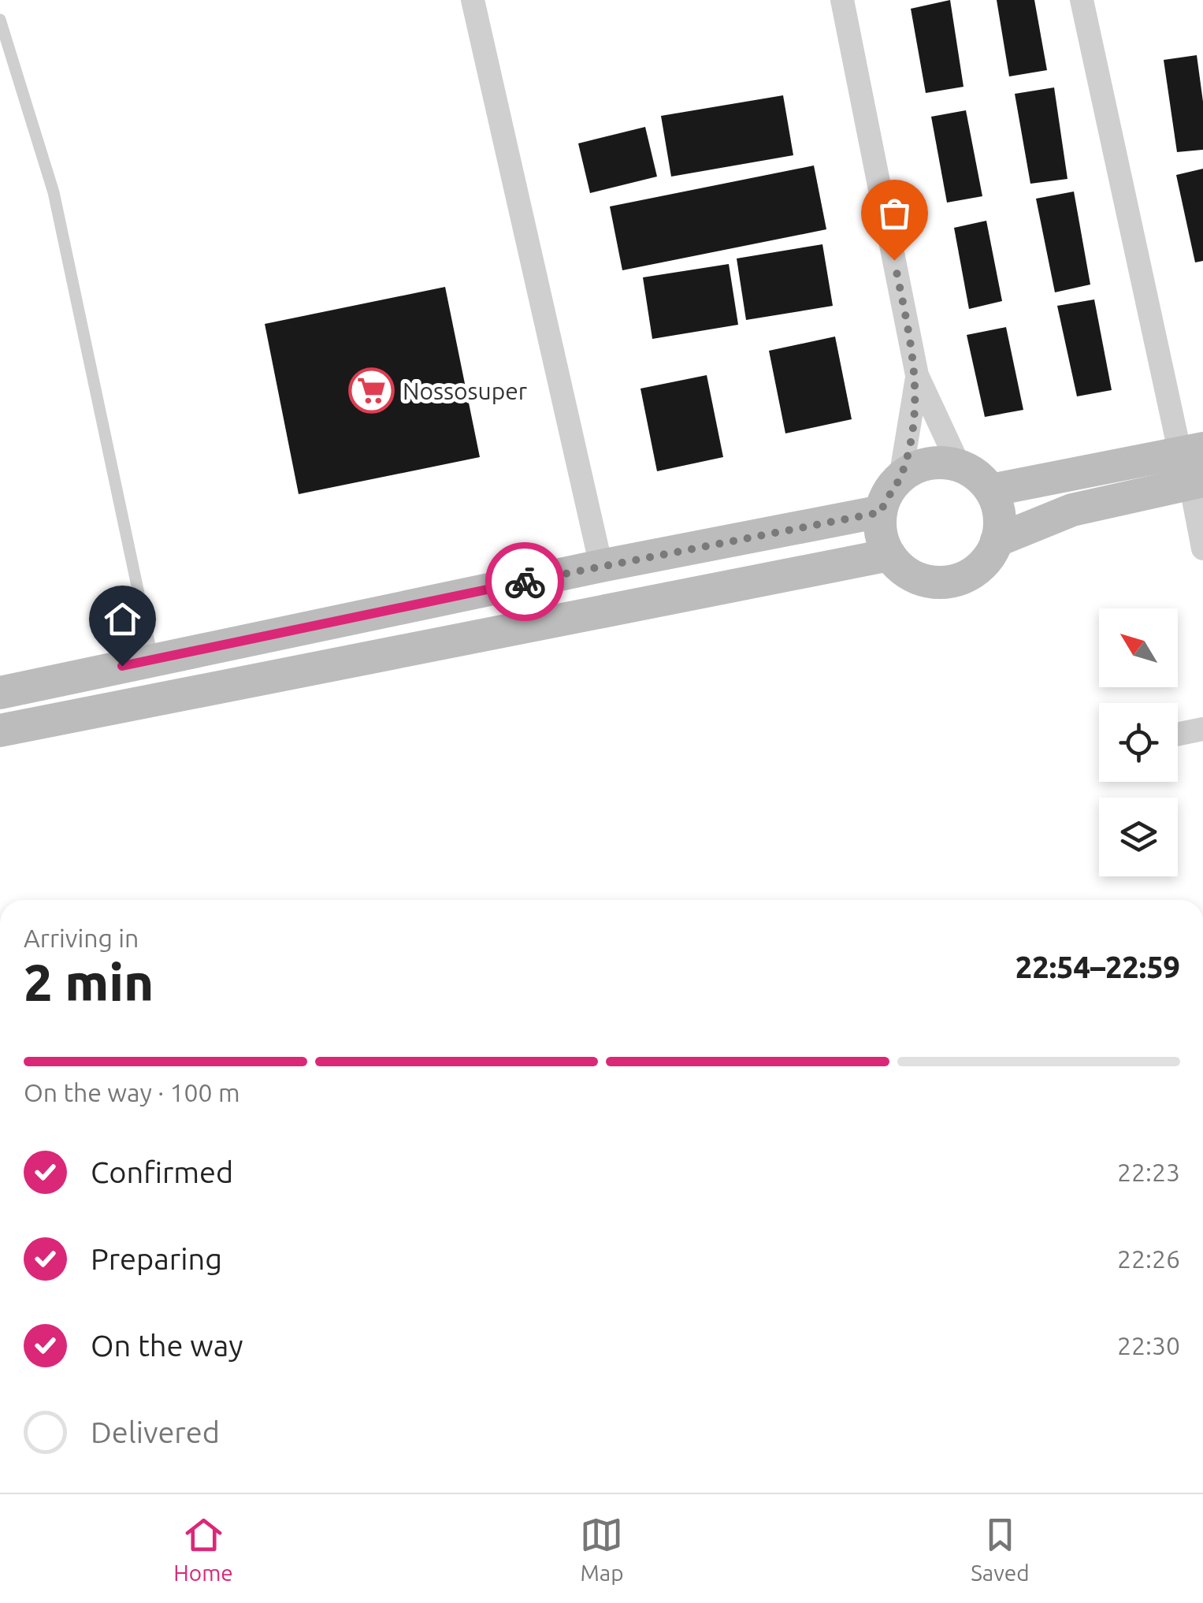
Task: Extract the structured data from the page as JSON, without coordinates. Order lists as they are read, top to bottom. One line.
{"places":{"supermarket":["Nossosuper"]},"north":"top left","page":{"heading":["2 min","Arriving in","22:54–22:59"],"bar":"On the way · 100 m","list":[["Confirmed","22:23"],["Preparing","22:26"],["On the way","22:30"],"Delivered"],"tabs":["Home","Map","Saved"]}}
